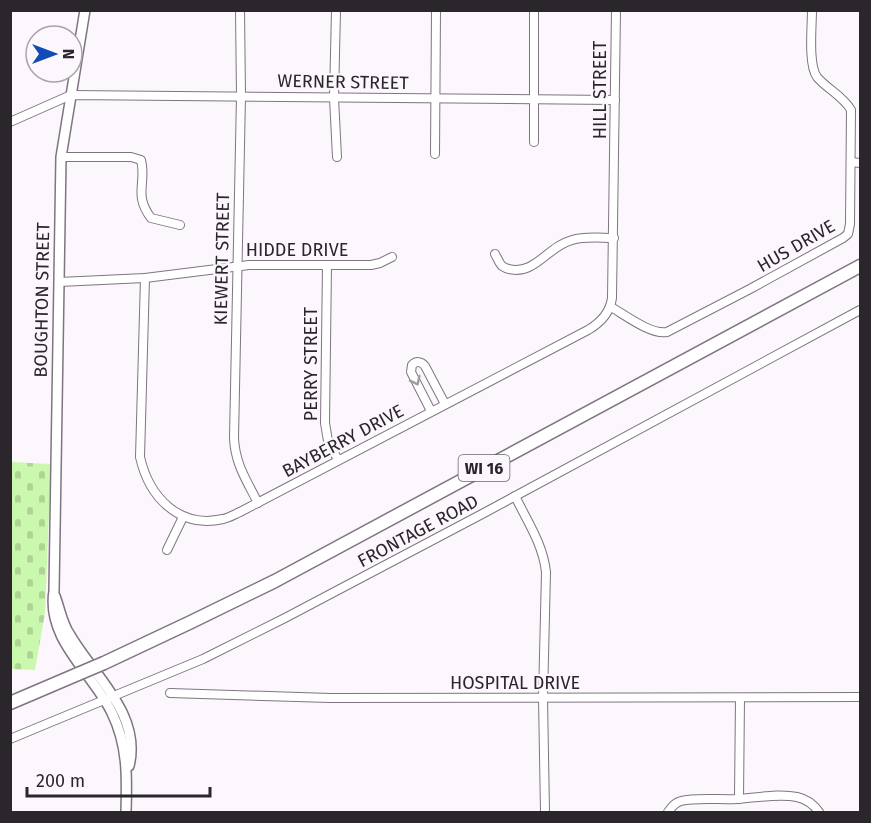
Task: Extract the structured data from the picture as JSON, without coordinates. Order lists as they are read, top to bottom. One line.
{"streets":{"highway":["WI 16"],"street":["WERNER STREET","HILL STREET","HUS DRIVE","HIDDE DRIVE","KIEWERT STREET","BOUGHTON STREET","PERRY STREET","BAYBERRY DRIVE","FRONTAGE ROAD","HOSPITAL DRIVE"]},"crossings":[["WERNER STREET","HILL STREET"],["WERNER STREET","KIEWERT STREET"],["WERNER STREET","BOUGHTON STREET"],["HUS DRIVE","BAYBERRY DRIVE"],["HIDDE DRIVE","KIEWERT STREET"],["HIDDE DRIVE","BOUGHTON STREET"],["HIDDE DRIVE","PERRY STREET"],["KIEWERT STREET","BAYBERRY DRIVE"],["BOUGHTON STREET","FRONTAGE ROAD"],["PERRY STREET","BAYBERRY DRIVE"]],"scale_bar":"200 m","north":"right"}
